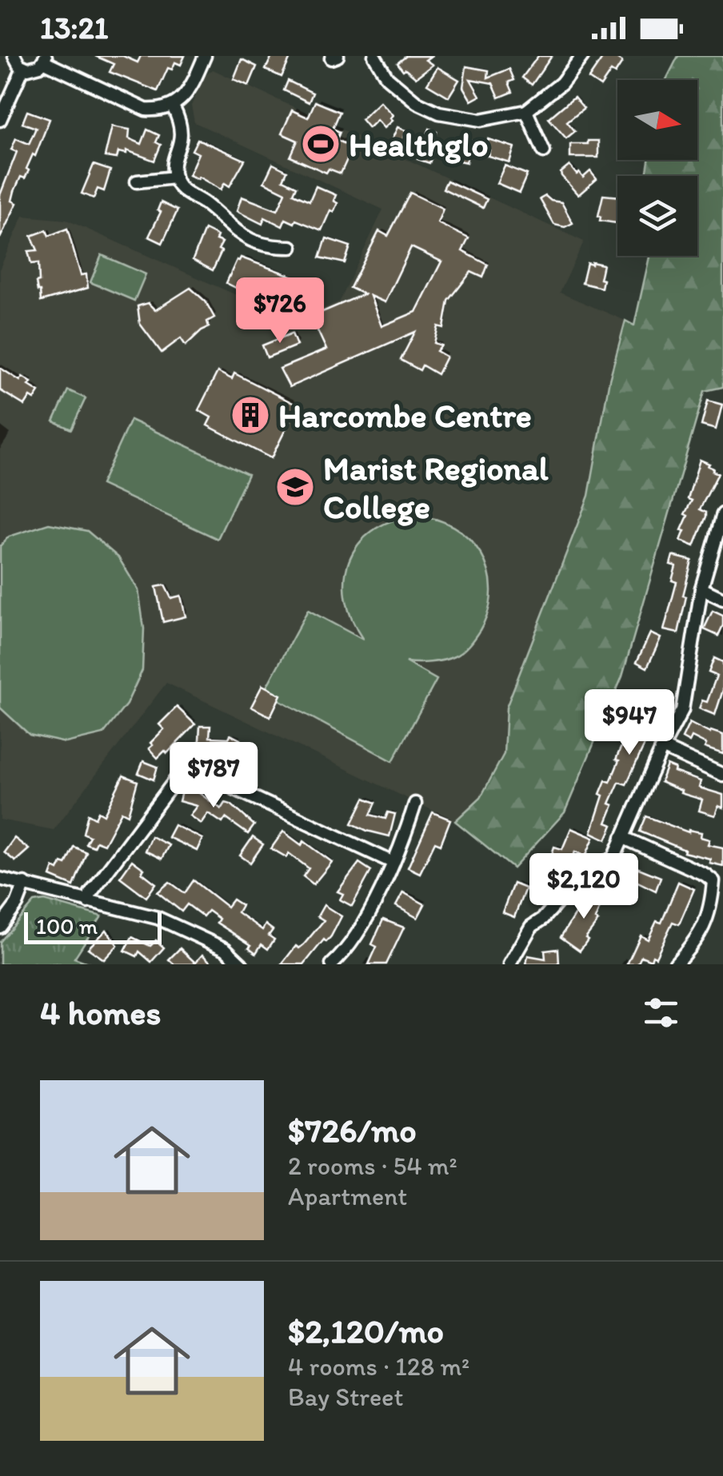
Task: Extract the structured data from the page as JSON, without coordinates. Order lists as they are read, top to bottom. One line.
{"places":{"sports":["Healthglo"],"building":["Harcombe Centre"],"school or university":["Marist Regional College"]},"scale_bar":"100 m","north":"right","page":{"status":"13:21","price":["$726","$947","$787","$2,120"],"scale":"100 m","heading":"4 homes","list":[{"name":"$726/mo","note":"2 rooms · 54 m² · Apartment"},{"name":"$2,120/mo","note":"4 rooms · 128 m² · Bay Street"}]}}
